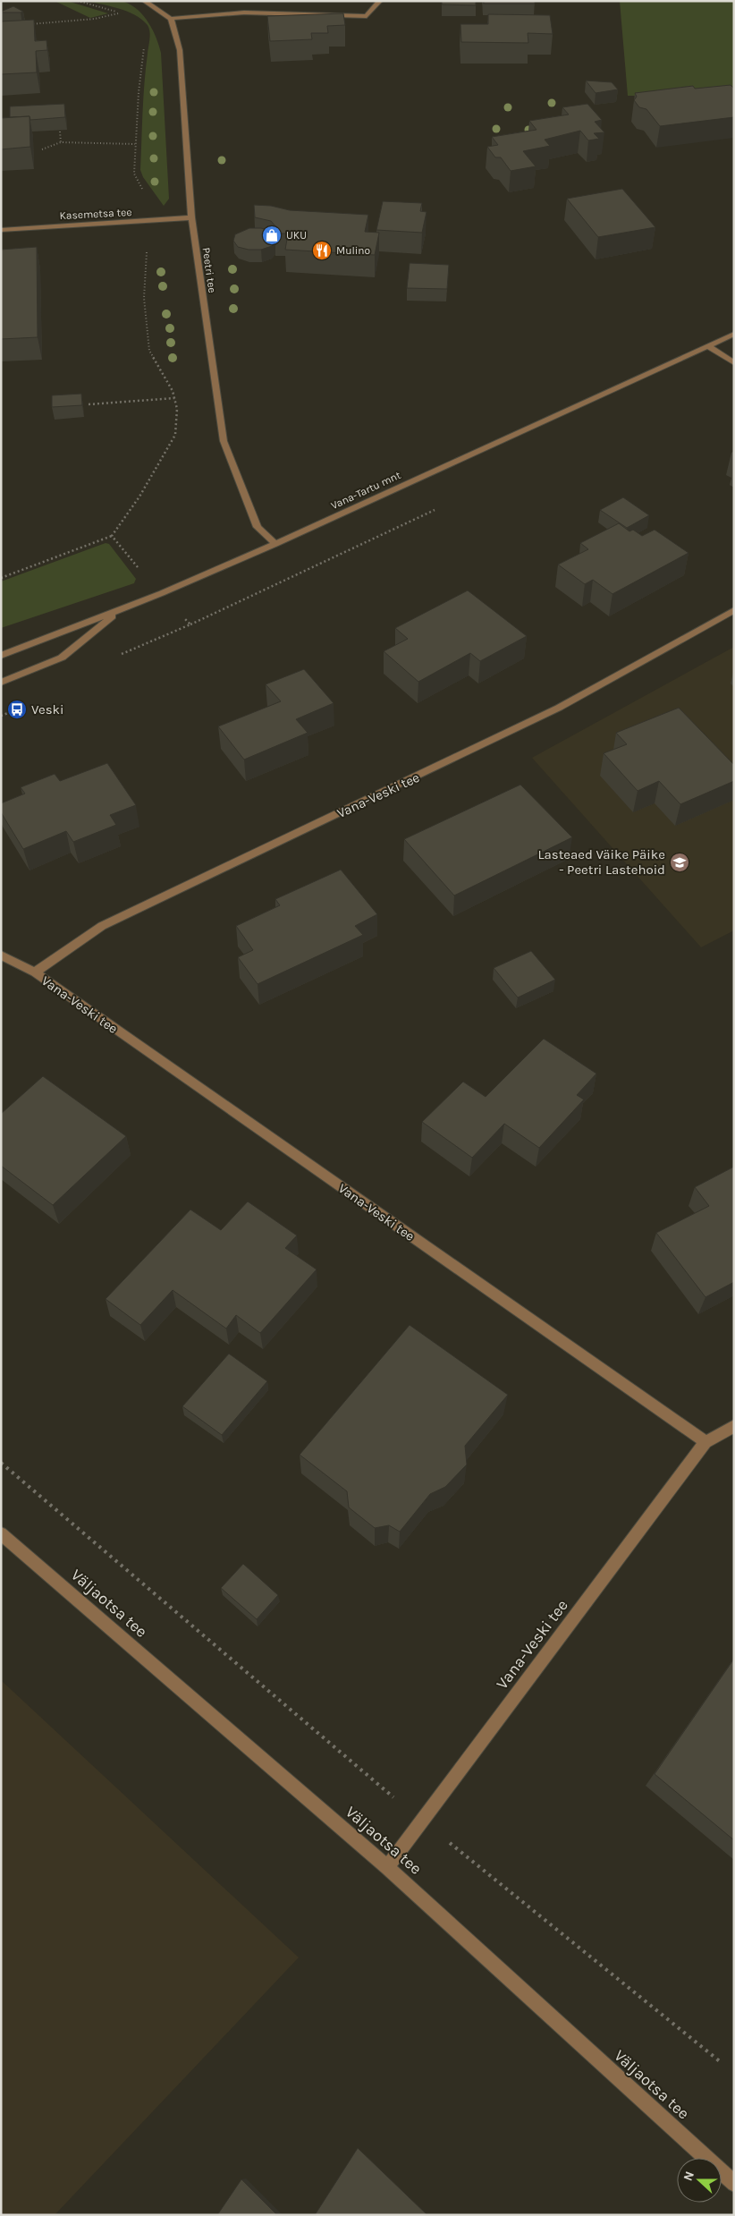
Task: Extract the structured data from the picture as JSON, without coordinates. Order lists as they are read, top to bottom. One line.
{"streets":{"street":["Kasemetsa tee","Peetri tee","Vana-Tartu mnt","Vana-Veski tee","Väljaotsa tee"]},"crossings":[["Kasemetsa tee","Peetri tee"],["Peetri tee","Vana-Tartu mnt"],["Vana-Veski tee","Väljaotsa tee"]],"places":{"shop":["UKU"],"restaurant":["Mulino"],"bus stop":["Veski"],"school or university":["Lasteaed Väike Päike - Peetri Lastehoid"]},"north":"left"}
